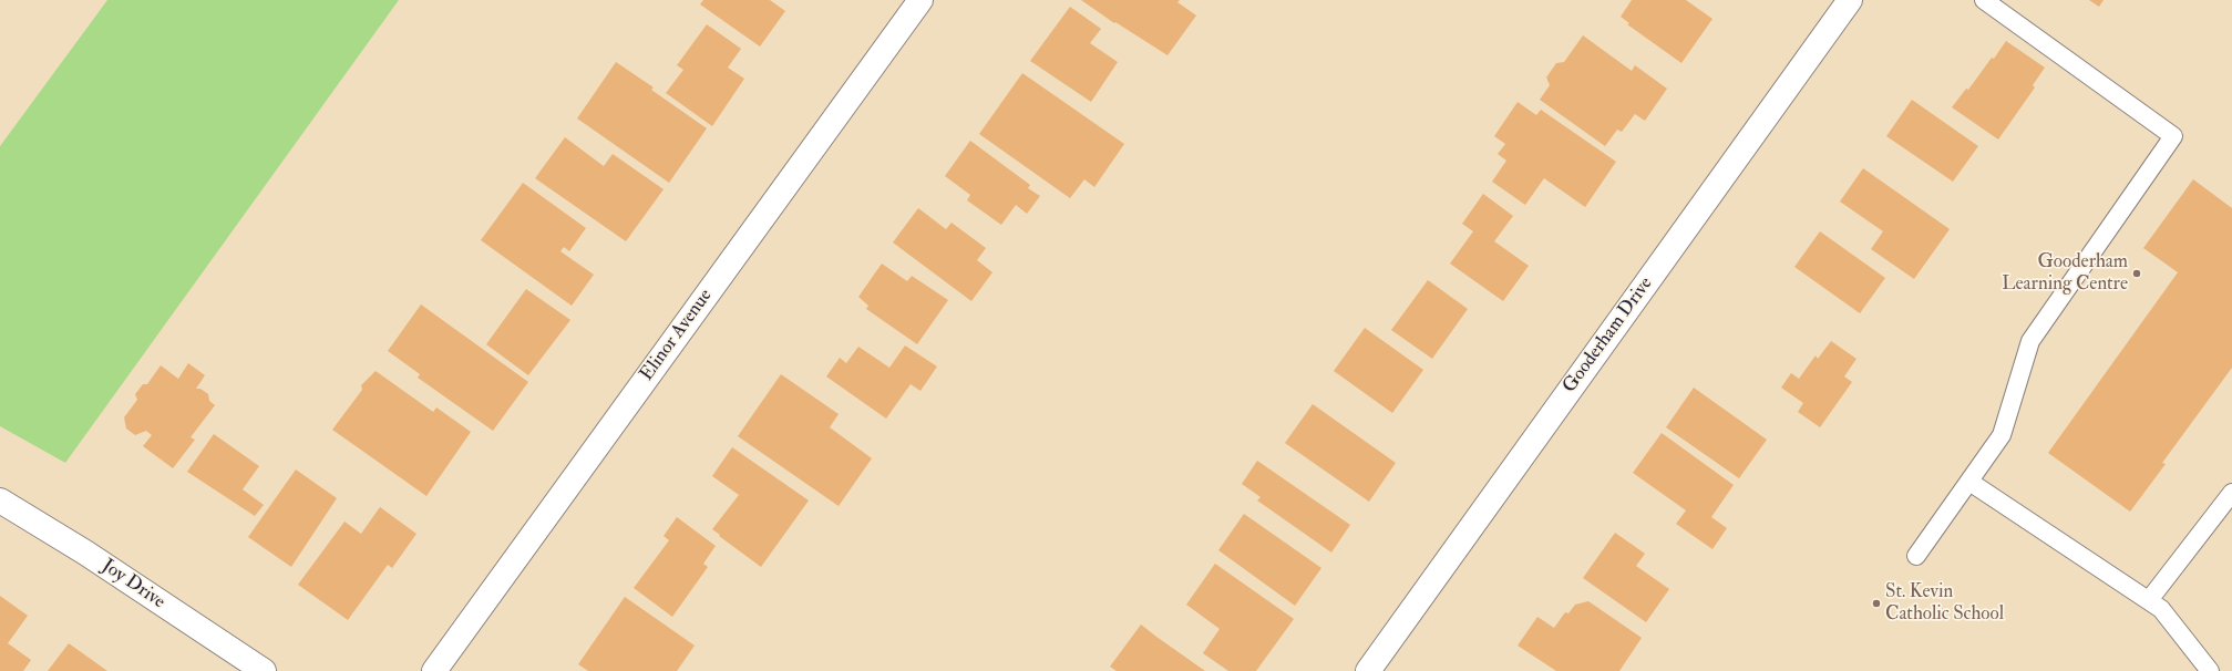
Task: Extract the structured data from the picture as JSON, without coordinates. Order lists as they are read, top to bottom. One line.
{"streets":{"street":["Elinor Avenue","Gooderham Drive","Joy Drive"]},"places":["Gooderham Learning Centre","St. Kevin Catholic School"]}
